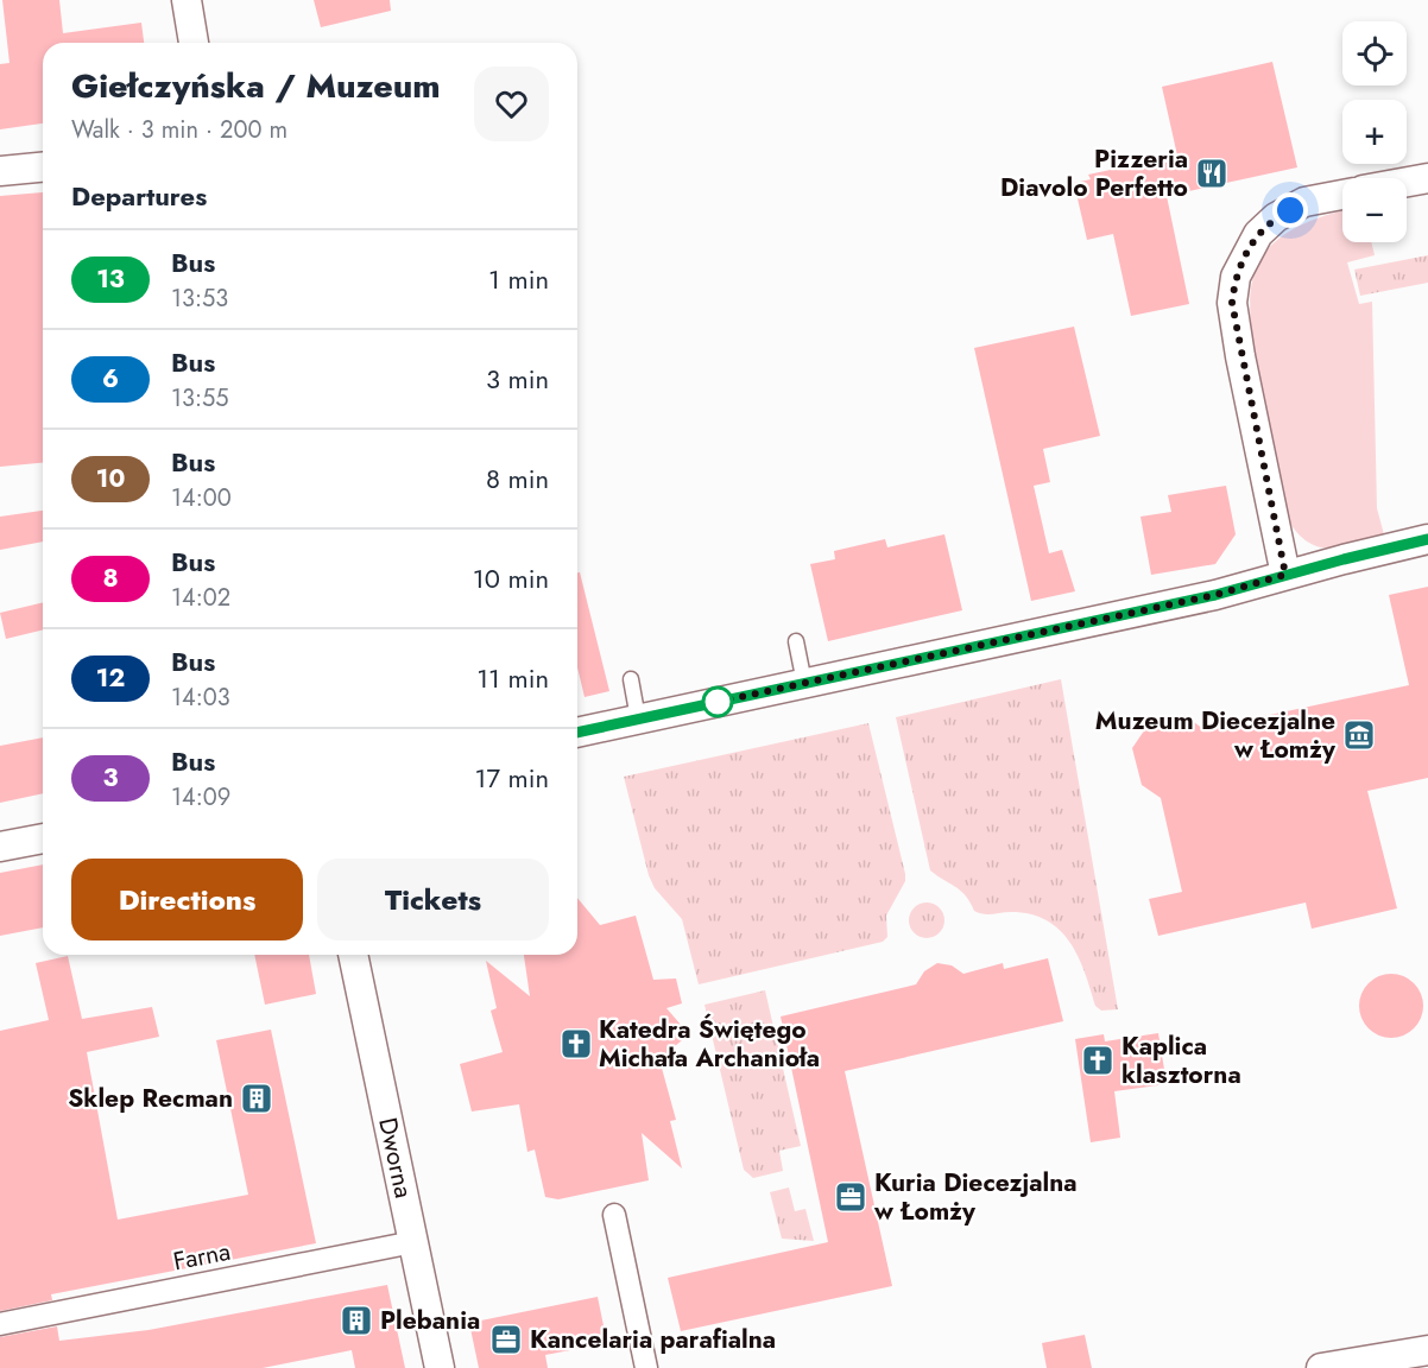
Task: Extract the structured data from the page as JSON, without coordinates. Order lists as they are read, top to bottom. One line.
{"streets":{"street":["Dworna","Farna"]},"crossings":[["Dworna","Farna"]],"places":{"restaurant":["Pizzeria Diavolo Perfetto"],"museum":["Muzeum Diecezjalne w Łomży"],"church":["Katedra Świętego Michała Archanioła","Kaplica klasztorna"],"building":["Sklep Recman","Plebania"],"office":["Kuria Diecezjalna w Łomży","Kancelaria parafialna"]},"lines":["bus line 13"],"page":{"map_buttons":["+","−"],"heading":[["Giełczyńska / Muzeum","Walk · 3 min · 200 m"],"Departures"],"list":[{"mark":"13","name":"Bus","note":"13:53","value":"1 min"},{"mark":"6","name":"Bus","note":"13:55","value":"3 min"},{"mark":"10","name":"Bus","note":"14:00","value":"8 min"},{"mark":"8","name":"Bus","note":"14:02","value":"10 min"},{"mark":"12","name":"Bus","note":"14:03","value":"11 min"},{"mark":"3","name":"Bus","note":"14:09","value":"17 min"}],"buttons":["Directions","Tickets"]}}
